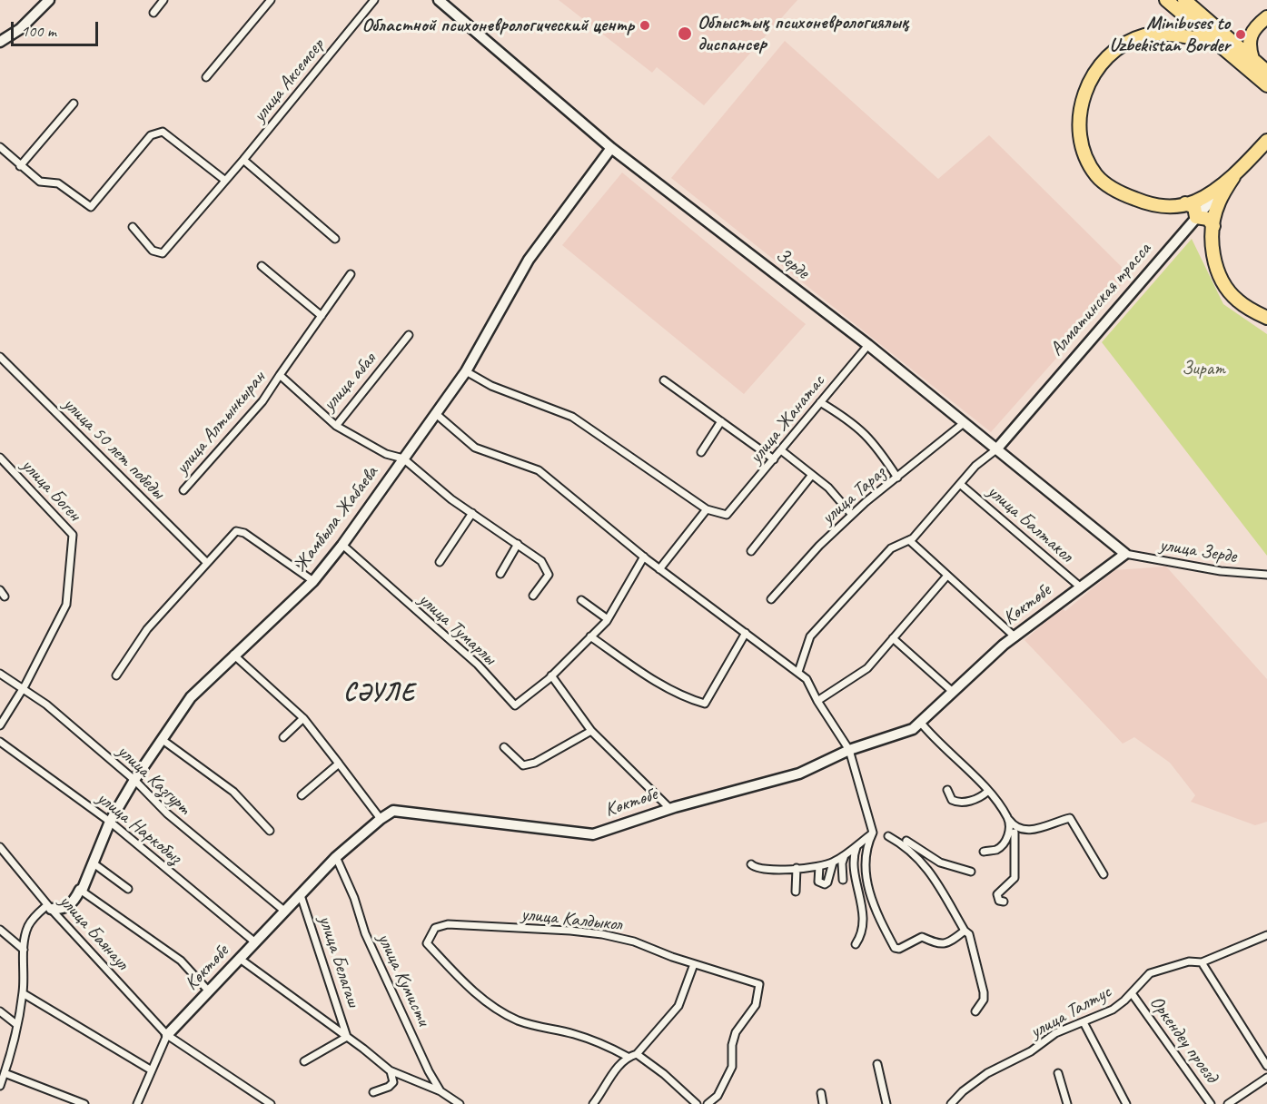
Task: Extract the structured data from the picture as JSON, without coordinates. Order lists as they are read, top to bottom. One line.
{"streets":{"street":["улица Аксемсер","Зерде","Алматинская трасса","улица абая","улица Жанатас","улица Алтынкыран","улица 50 лет победы","улица Боген","улица Тараз","Жамбыла Жабаева","улица Балтакол","улица Зерде","Көктөбе","улица Тумарлы","улица Казгурт","улица Наркобыз","улица Калдыкол","улица Баянаул","улица Белагаш","улица Кумисти","улица Талтус","Оркендеу проезд"]},"crossings":[["Зерде","Алматинская трасса"],["Зерде","улица Жанатас"],["Зерде","улица Тараз"],["Зерде","Жамбыла Жабаева"],["Зерде","улица Зерде"],["Зерде","Көктөбе"],["улица абая","улица Алтынкыран"],["улица Боген","улица Казгурт"],["Жамбыла Жабаева","улица Тумарлы"],["Жамбыла Жабаева","улица Казгурт"],["Жамбыла Жабаева","улица Наркобыз"],["Жамбыла Жабаева","улица Баянаул"],["улица Балтакол","Көктөбе"],["улица Зерде","Көктөбе"],["Көктөбе","улица Казгурт"],["Көктөбе","улица Наркобыз"],["Көктөбе","улица Баянаул"],["Көктөбе","улица Белагаш"],["Көктөбе","улица Кумисти"],["улица Белагаш","улица Кумисти"],["улица Талтус","Оркендеу проезд"]],"districts":["СӘУЛЕ"],"parks":["Зират"],"places":["Областной психоневрологический центр","Облыстық психоневрологиялық диспансер","Minibuses to Uzbekistan Border"],"scale_bar":"100 m"}
